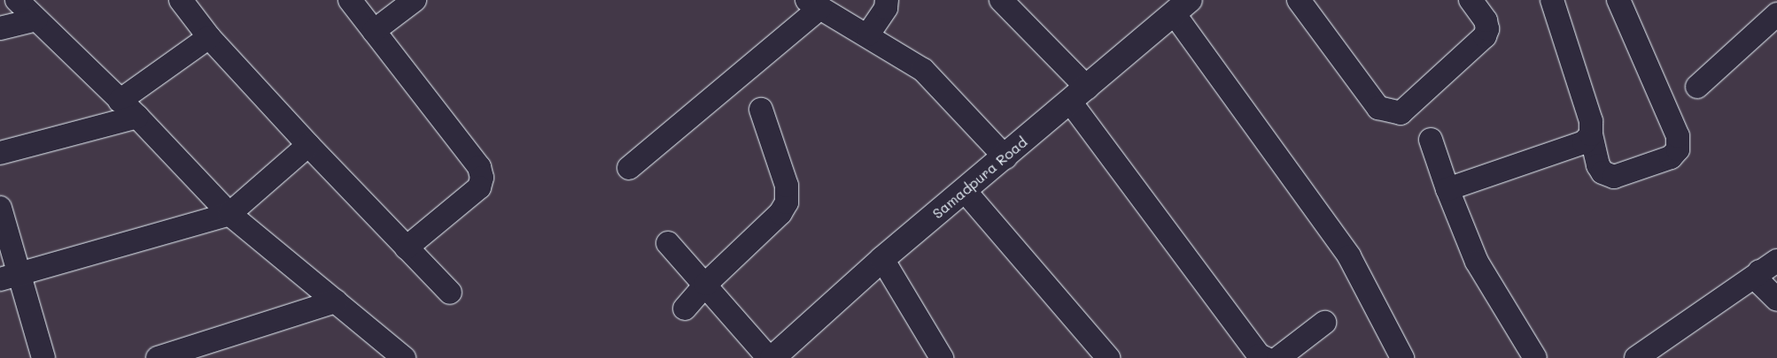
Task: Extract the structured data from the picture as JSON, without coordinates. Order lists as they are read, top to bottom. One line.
{"streets":{"street":["Samadpura Road"]}}
